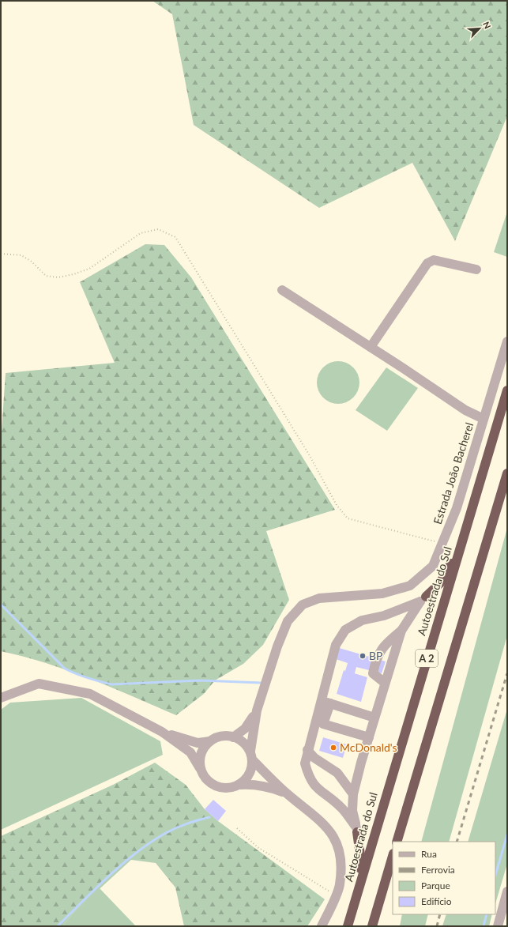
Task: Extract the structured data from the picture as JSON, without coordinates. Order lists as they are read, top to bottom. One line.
{"streets":{"highway":["Autoestrada do Sul","A 2"],"street":["Estrada João Bacherel"]},"places":["BP","McDonald's"],"legend":["Rua","Ferrovia","Parque","Edifício"],"north":"top right"}
